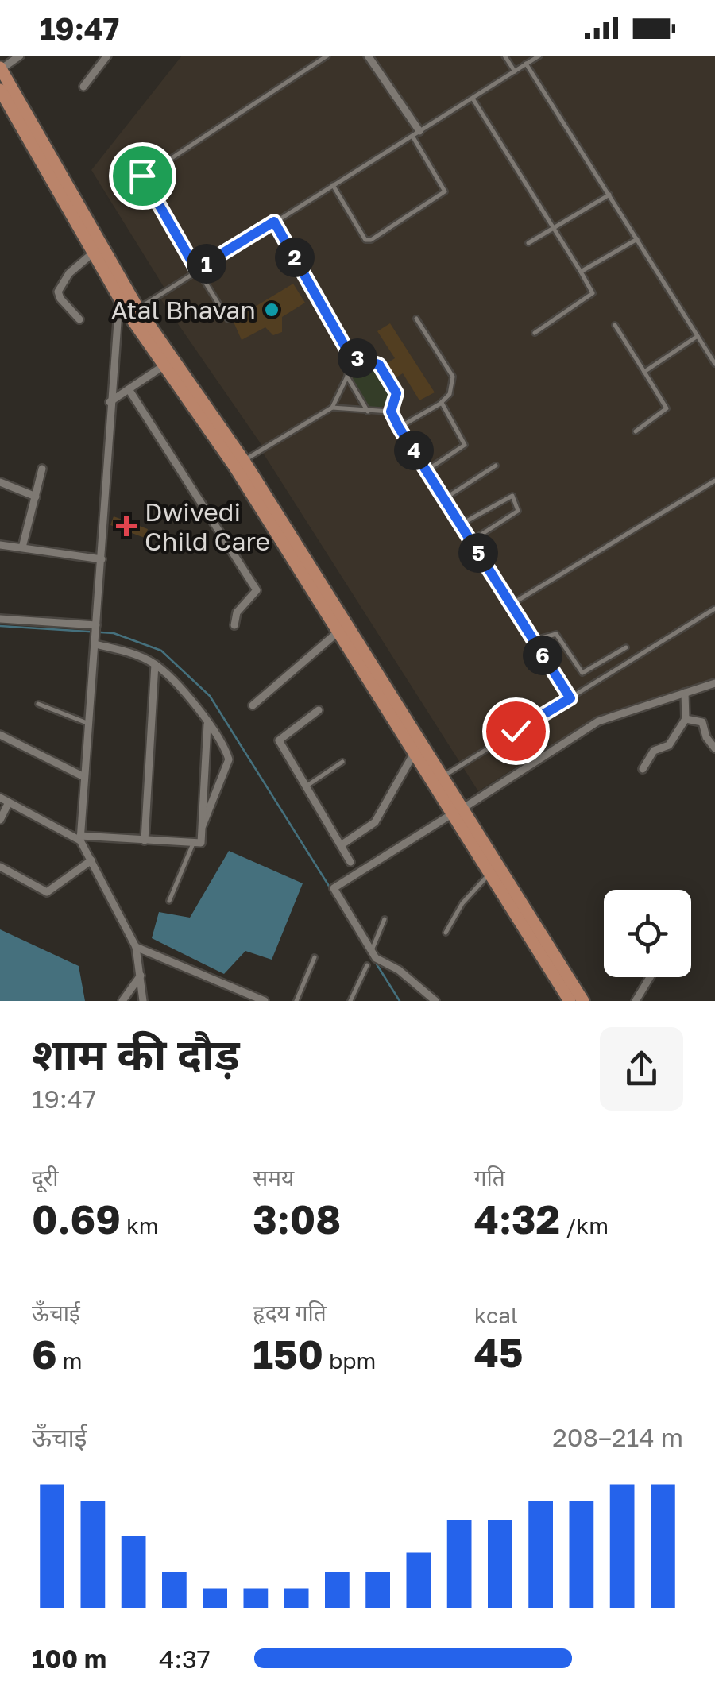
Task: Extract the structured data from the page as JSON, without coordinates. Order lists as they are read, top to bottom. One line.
{"places":{"other":["Atal Bhavan"],"health":["Dwivedi Child Care"]},"page":{"status":"19:47","pins":["2","1","3","4","5","6"],"heading":["शाम की दौड़","19:47"],"stats":[["दूरी","0.69 km"],["समय","3:08"],["गति","4:32 /km"],["ऊँचाई","6 m"],["हृदय गति","150 bpm"],["kcal","45"]],"chart":["ऊँचाई","208–214 m"],"list":[{"name":"100 m","note":"4:37"}]}}
